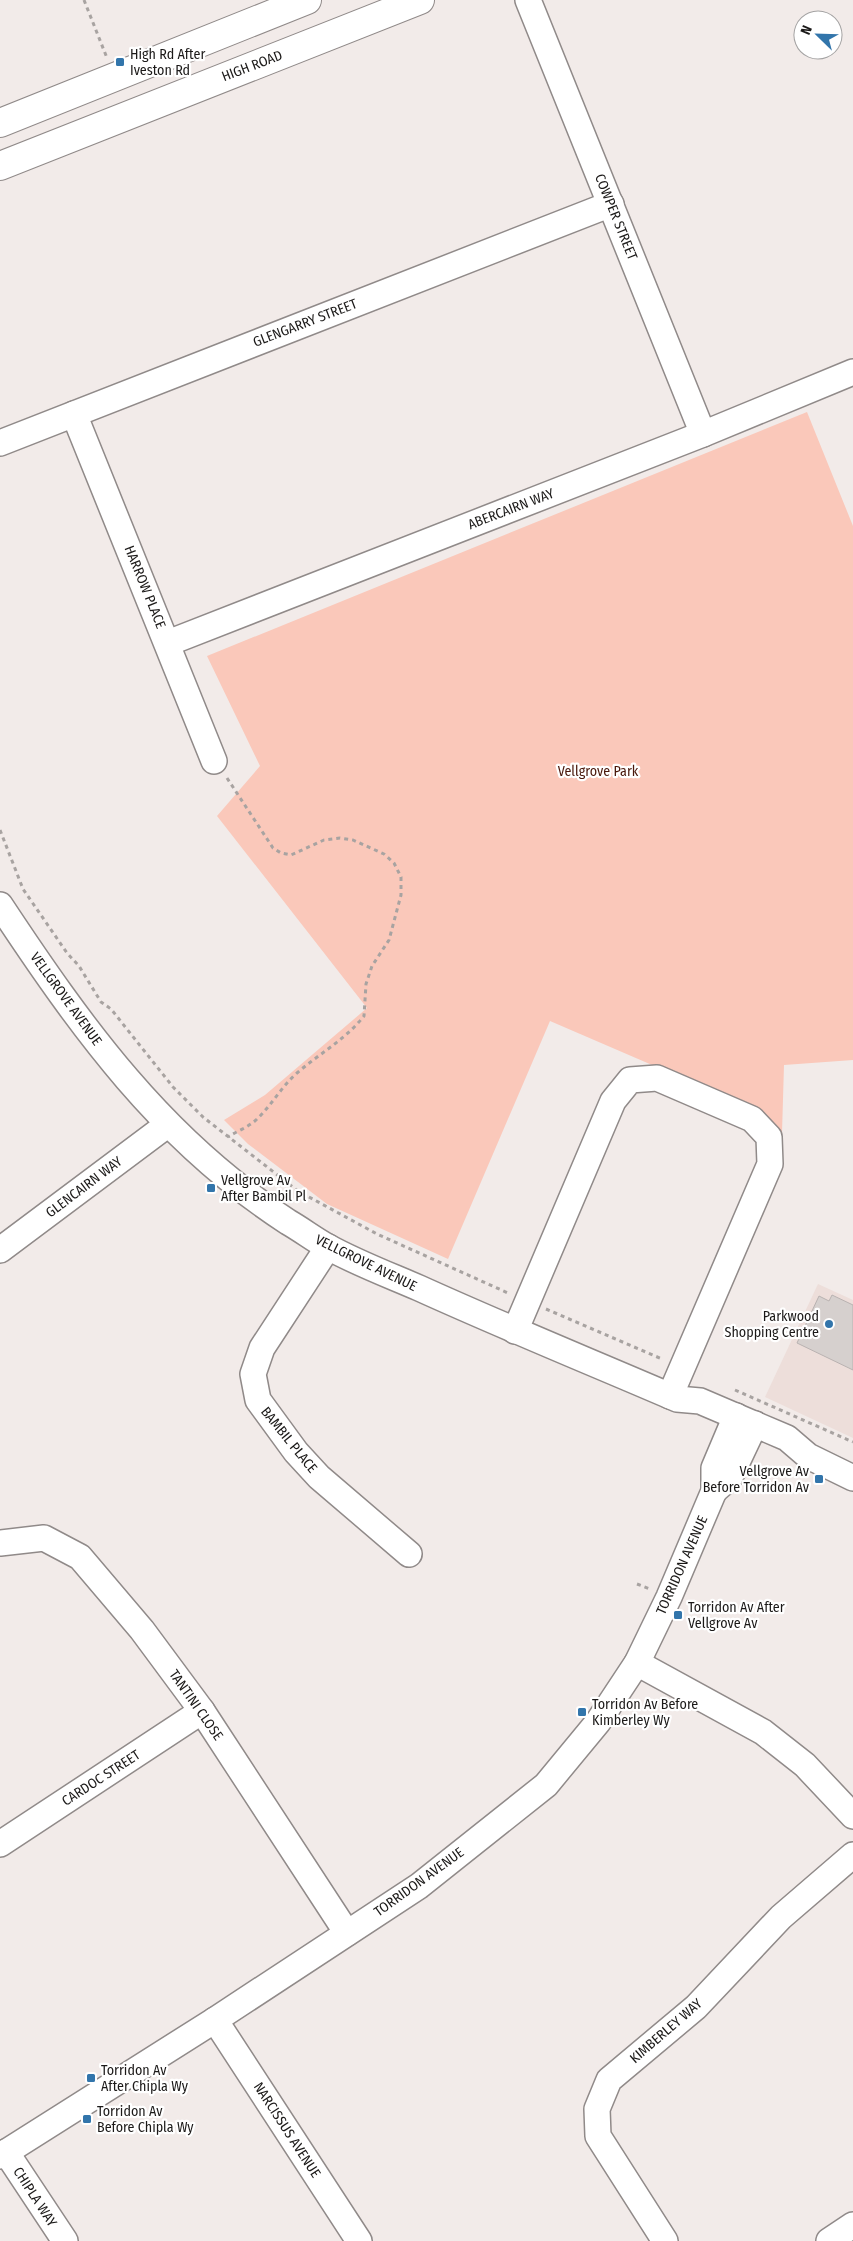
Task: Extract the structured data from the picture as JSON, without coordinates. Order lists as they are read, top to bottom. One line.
{"streets":{"main road":["HIGH ROAD"],"street":["COWPER STREET","GLENGARRY STREET","ABERCAIRN WAY","HARROW PLACE","VELLGROVE AVENUE","GLENCAIRN WAY","BAMBIL PLACE","TORRIDON AVENUE","TANTINI CLOSE","CARDOC STREET","KIMBERLEY WAY","NARCISSUS AVENUE","CHIPLA WAY"]},"crossings":[["COWPER STREET","GLENGARRY STREET"],["COWPER STREET","ABERCAIRN WAY"],["GLENGARRY STREET","HARROW PLACE"],["ABERCAIRN WAY","HARROW PLACE"],["VELLGROVE AVENUE","GLENCAIRN WAY"],["VELLGROVE AVENUE","BAMBIL PLACE"],["VELLGROVE AVENUE","TORRIDON AVENUE"],["TORRIDON AVENUE","TANTINI CLOSE"],["TORRIDON AVENUE","NARCISSUS AVENUE"],["TORRIDON AVENUE","CHIPLA WAY"],["TANTINI CLOSE","CARDOC STREET"]],"parks":["Vellgrove Park"],"places":{"transit":["High Rd After Iveston Rd","Vellgrove Av After Bambil Pl","Vellgrove Av Before Torridon Av","Torridon Av After Vellgrove Av","Torridon Av Before Kimberley Wy","Torridon Av After Chipla Wy","Torridon Av Before Chipla Wy"],"other":["Parkwood Shopping Centre"]},"north":"top left"}
